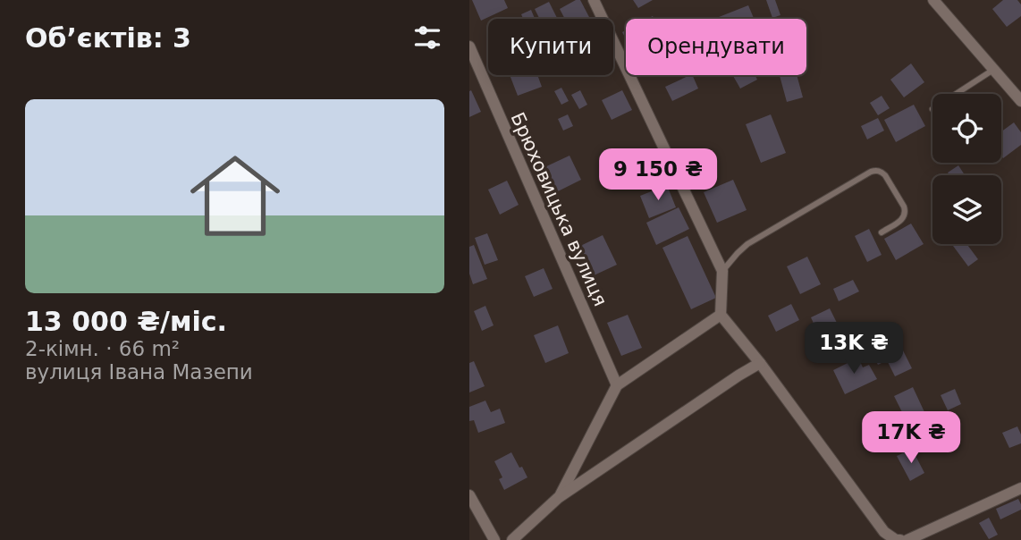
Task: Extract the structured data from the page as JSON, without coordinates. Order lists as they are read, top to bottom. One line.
{"streets":{"street":["Брюховицька вулиця"]},"page":{"heading":"Об’єктів: 3","chip":["Купити","Орендувати"],"list":[{"name":"13 000 ₴/міс.","note":"2-кімн. · 66 m² · вулиця Івана Мазепи"}],"price":["9 150 ₴","13K ₴","17K ₴"]}}
